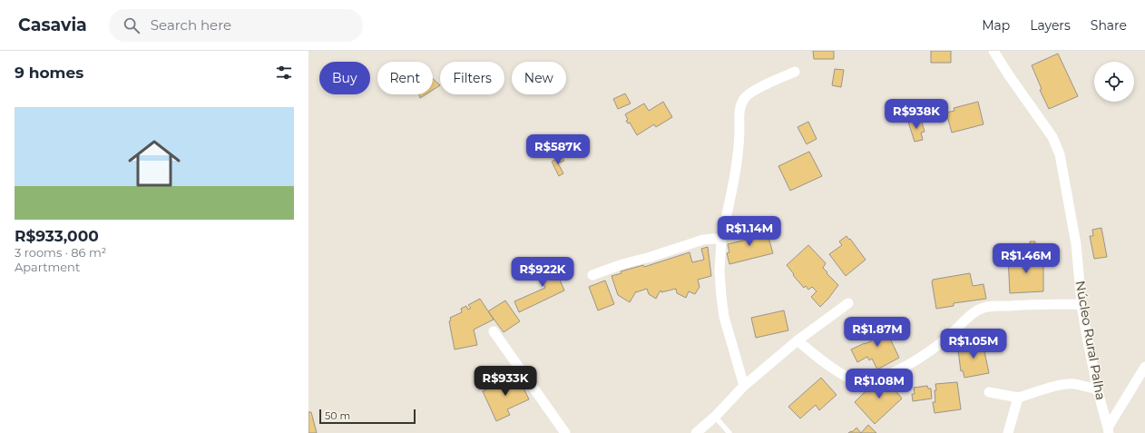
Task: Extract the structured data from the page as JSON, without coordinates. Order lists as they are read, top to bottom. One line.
{"streets":{"street":["Núcleo Rural Palha"]},"scale_bar":"50 m","page":{"header":"Casavia","search":"Search here","nav":["Map","Layers","Share"],"heading":"9 homes","chip":["Buy","Rent","Filters","New"],"list":[{"name":"R$933,000","note":"3 rooms · 86 m² · Apartment"}],"price":["R$938K","R$587K","R$1.14M","R$1.46M","R$922K","R$1.87M","R$1.05M","R$933K","R$1.08M"],"scale":"50 m"}}
